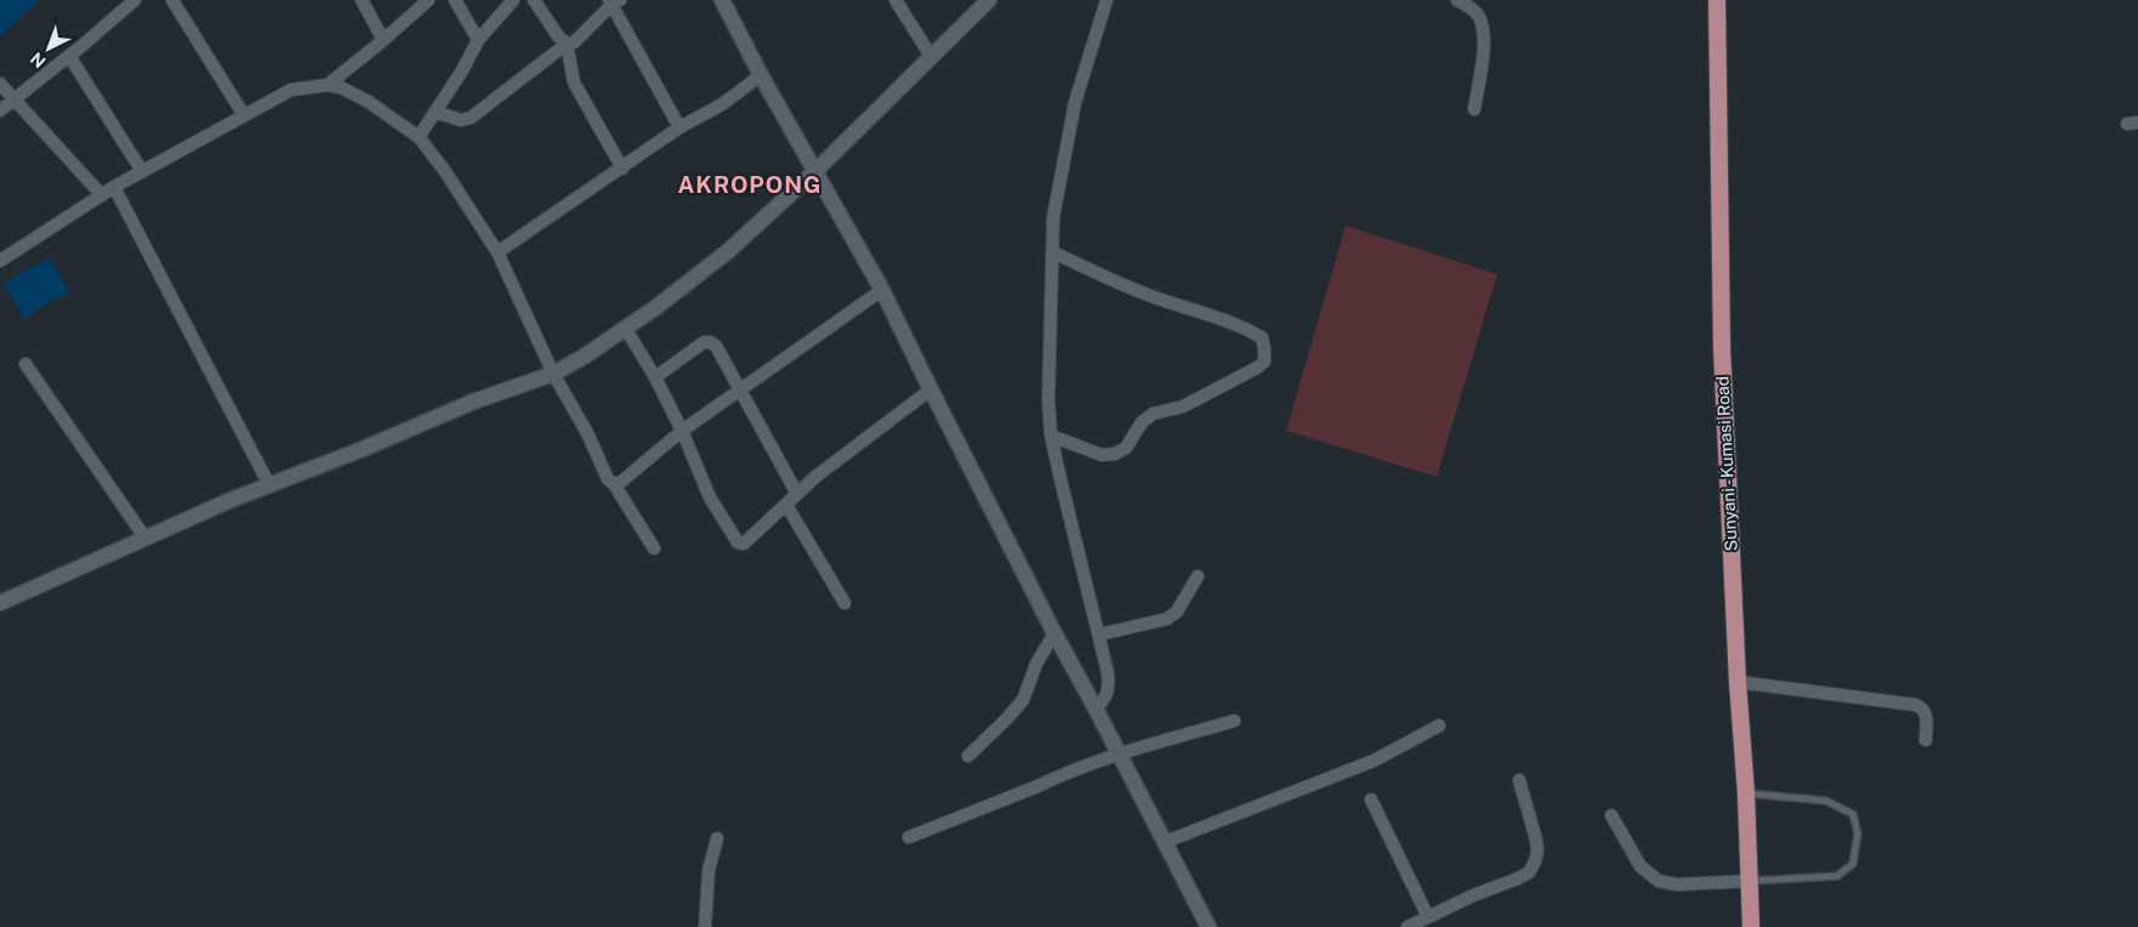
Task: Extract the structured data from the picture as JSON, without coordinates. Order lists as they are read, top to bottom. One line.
{"streets":{"main road":["Sunyani - Kumasi Road"]},"districts":["AKROPONG"],"north":"bottom left"}
